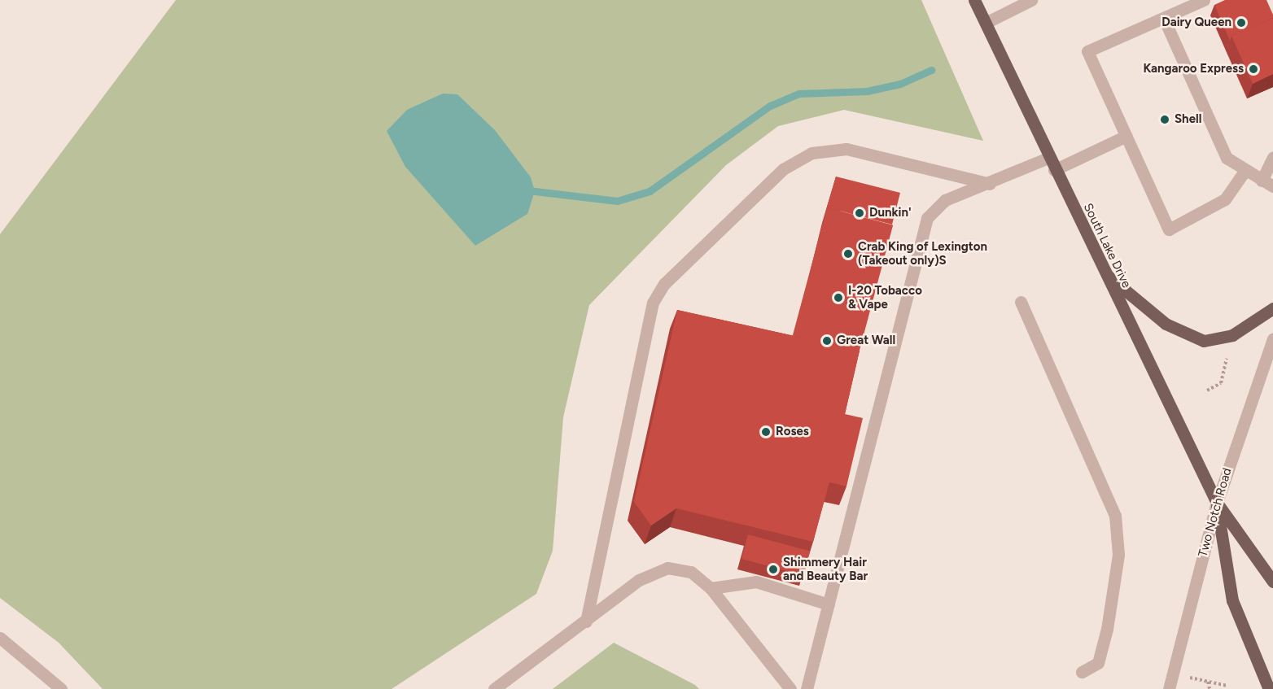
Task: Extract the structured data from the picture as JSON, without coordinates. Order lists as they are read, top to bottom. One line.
{"streets":{"main road":["South Lake Drive"],"street":["Two Notch Road"]},"crossings":[["South Lake Drive","Two Notch Road"]],"places":["Dairy Queen","Kangaroo Express","Shell","Dunkin'","Crab King of Lexington (Takeout only)S","I-20 Tobacco & Vape","Great Wall","Roses","Shimmery Hair and Beauty Bar"]}
